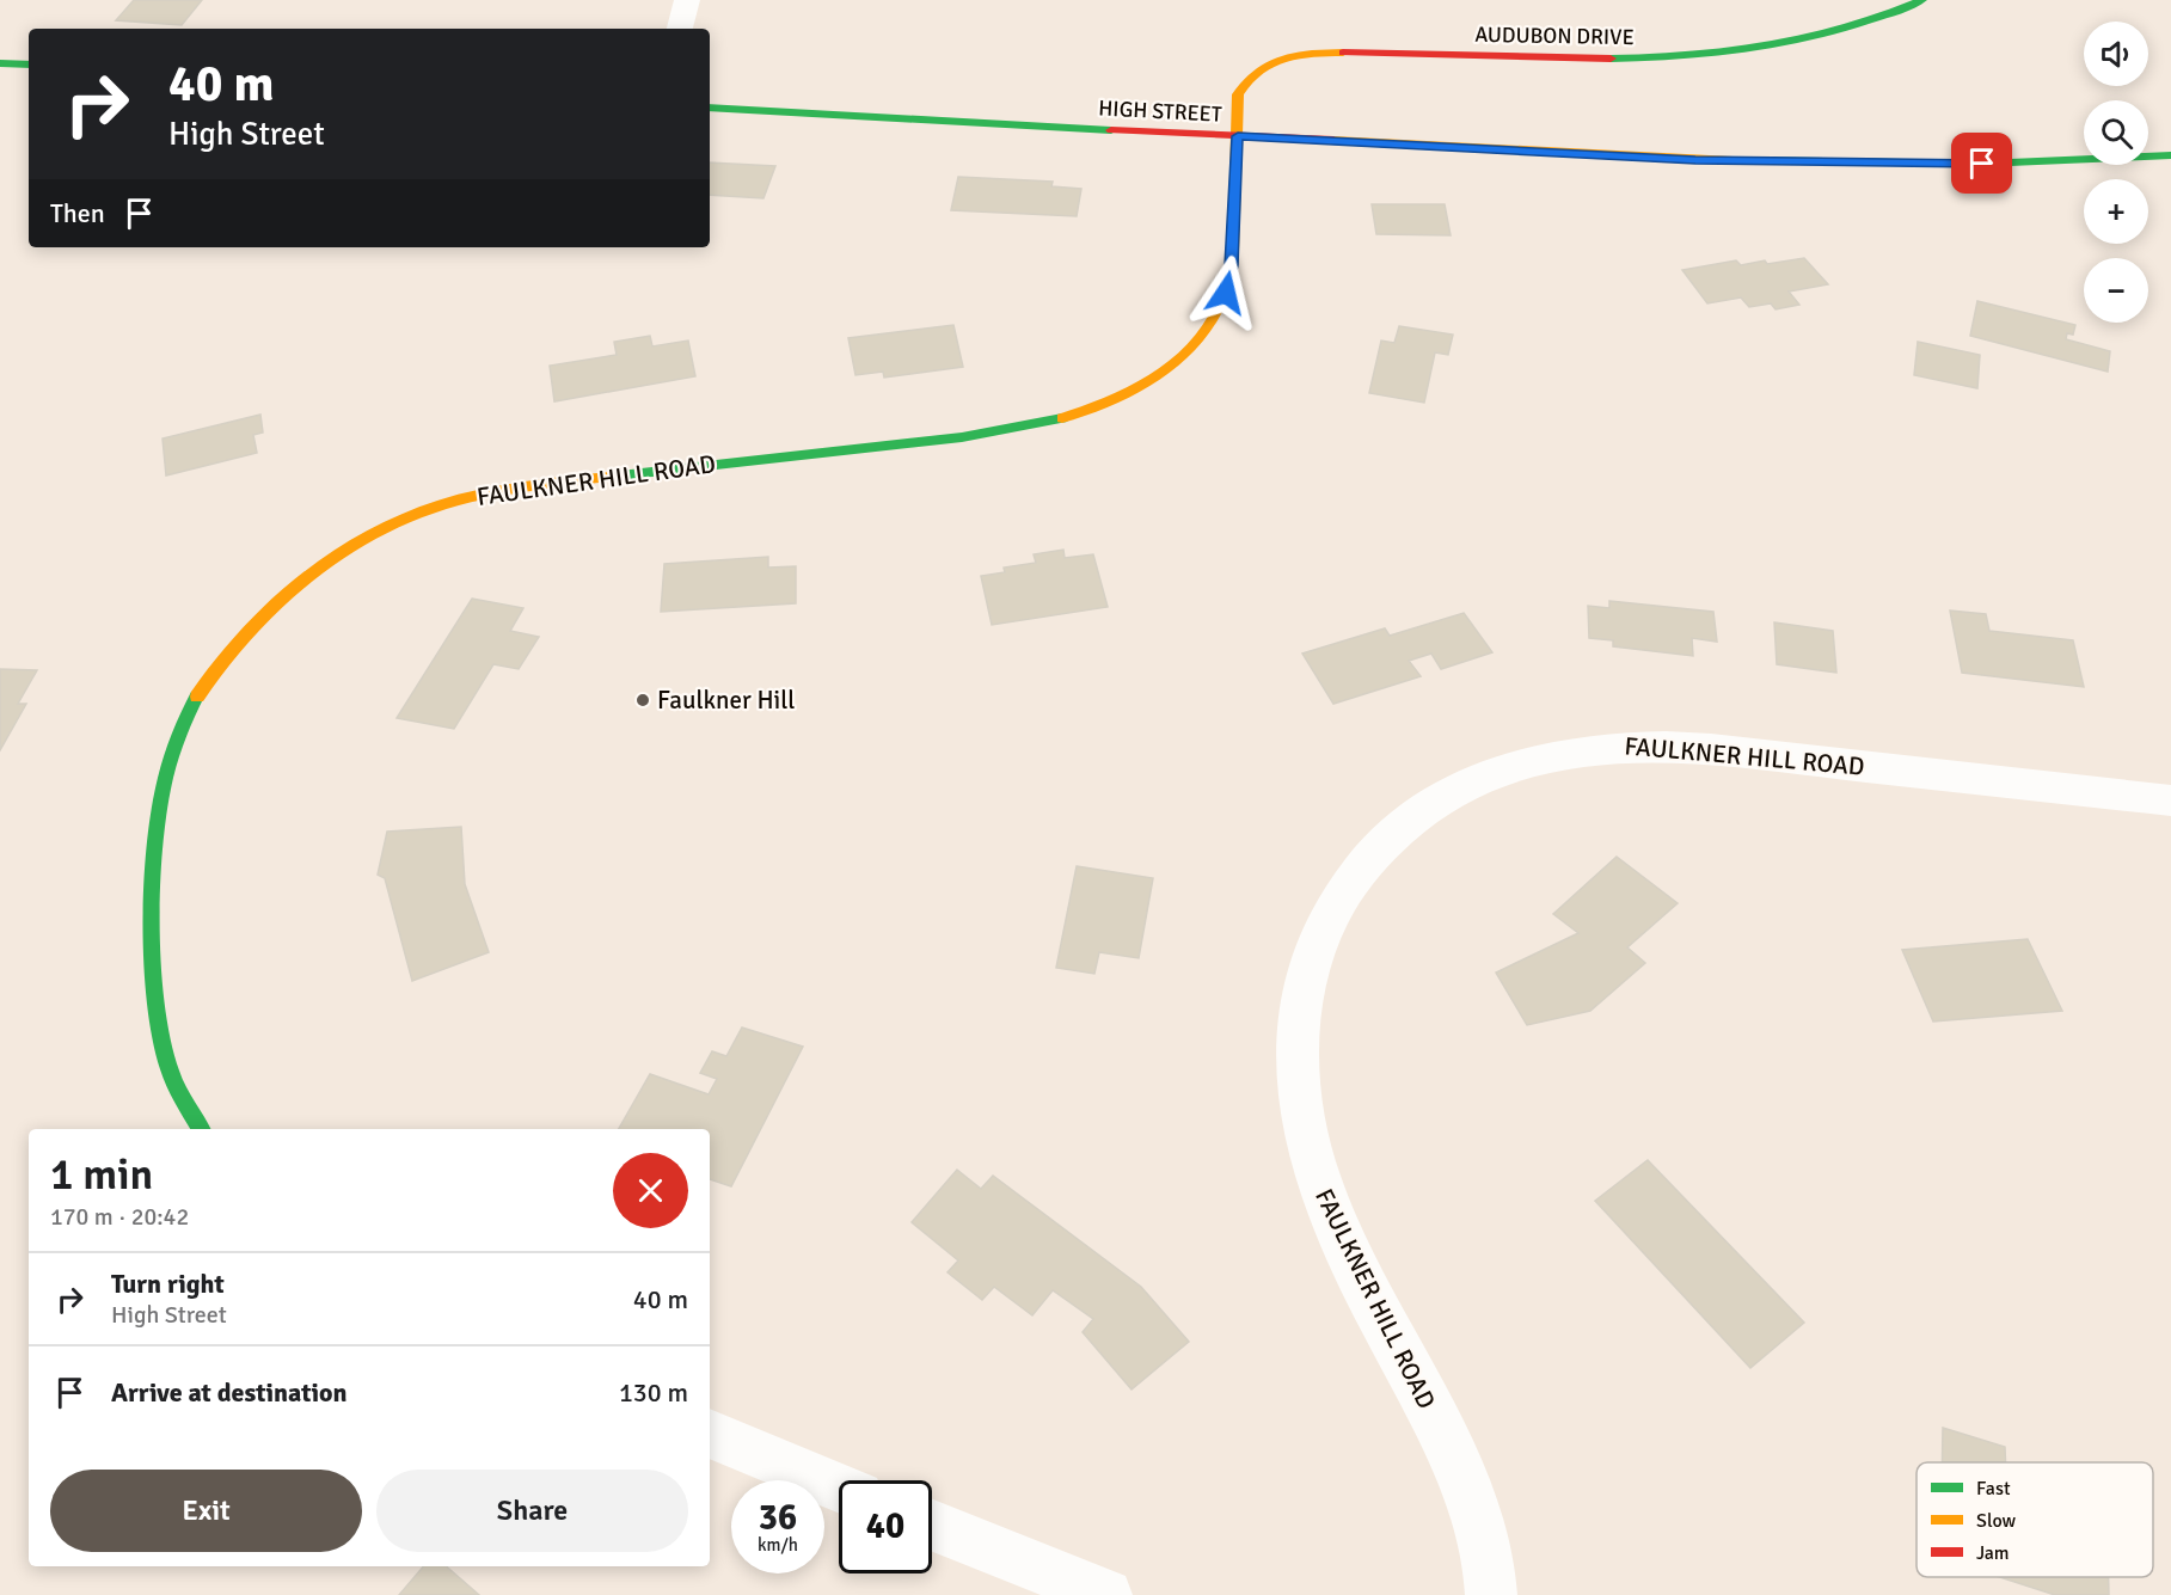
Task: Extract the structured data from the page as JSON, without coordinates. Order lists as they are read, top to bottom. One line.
{"streets":{"street":["AUDUBON DRIVE","HIGH STREET","FAULKNER HILL ROAD"]},"crossings":[["AUDUBON DRIVE","HIGH STREET"],["AUDUBON DRIVE","FAULKNER HILL ROAD"],["HIGH STREET","FAULKNER HILL ROAD"]],"places":["Faulkner Hill"],"legend":["Fast","Slow","Jam"],"page":{"map_buttons":["+","−"],"turn":["40 m","High Street"],"then":"Then","heading":["1 min","170 m · 20:42"],"list":[{"name":"Turn right","note":"High Street","value":"40 m"},{"name":"Arrive at destination","value":"130 m"}],"buttons":["Exit","Share"],"speed":"36 km/h","limit":"40"}}
